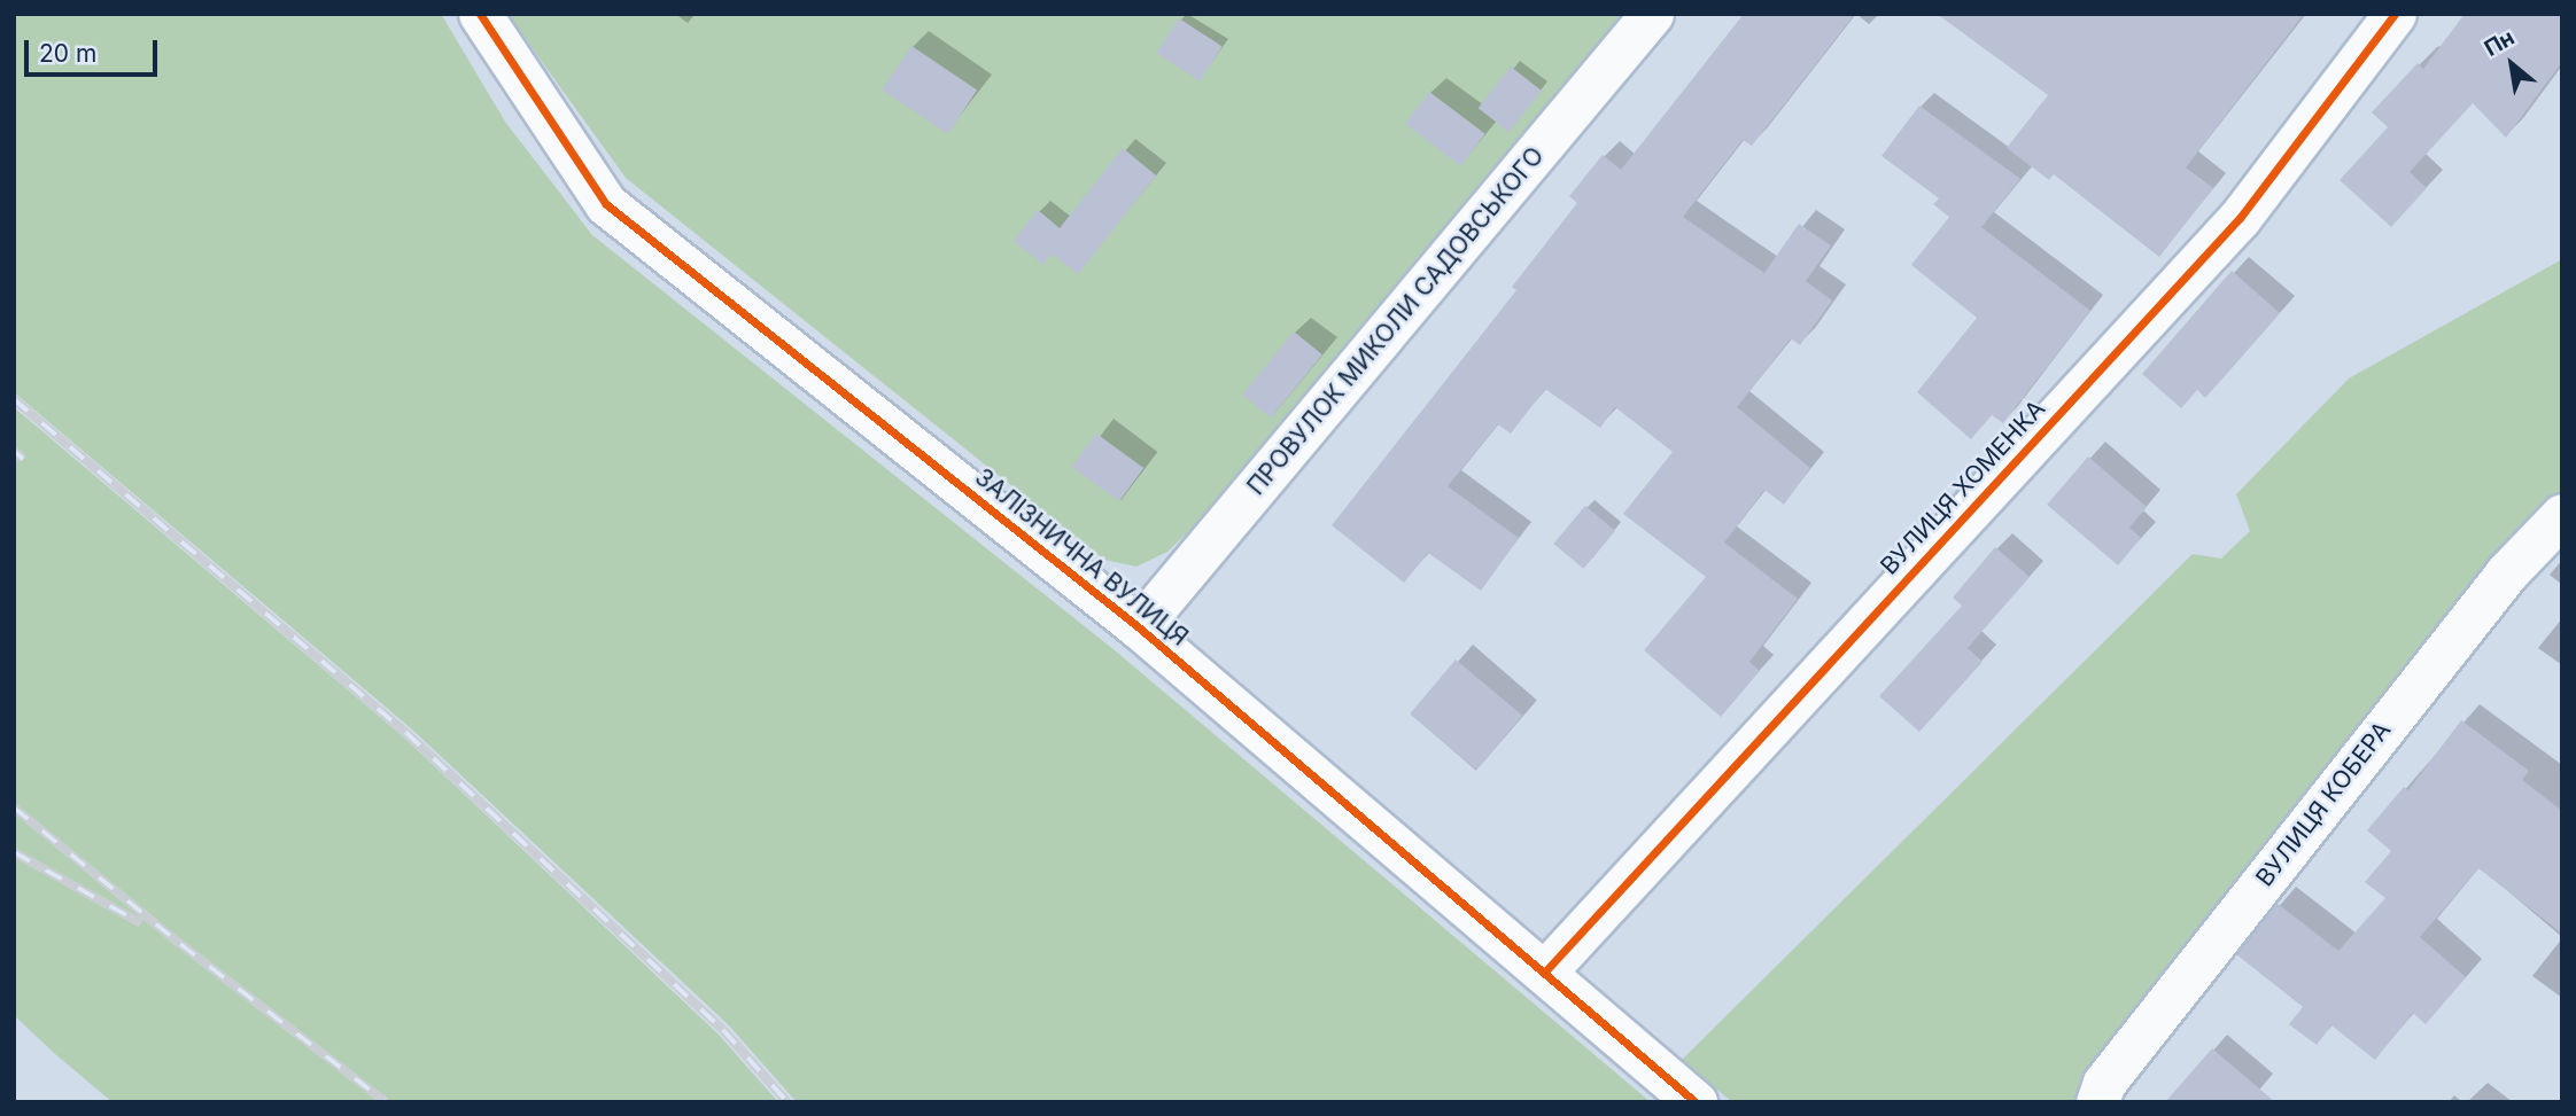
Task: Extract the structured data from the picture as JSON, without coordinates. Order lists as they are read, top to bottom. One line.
{"streets":{"street":["ПРОВУЛОК МИКОЛИ САДОВСЬКОГО","ВУЛИЦЯ ХОМЕНКА","ЗАЛІЗНИЧНА ВУЛИЦЯ","ВУЛИЦЯ КОБЕРА"]},"crossings":[["ПРОВУЛОК МИКОЛИ САДОВСЬКОГО","ЗАЛІЗНИЧНА ВУЛИЦЯ"],["ВУЛИЦЯ ХОМЕНКА","ЗАЛІЗНИЧНА ВУЛИЦЯ"]],"scale_bar":"20 m","north":"top left"}
